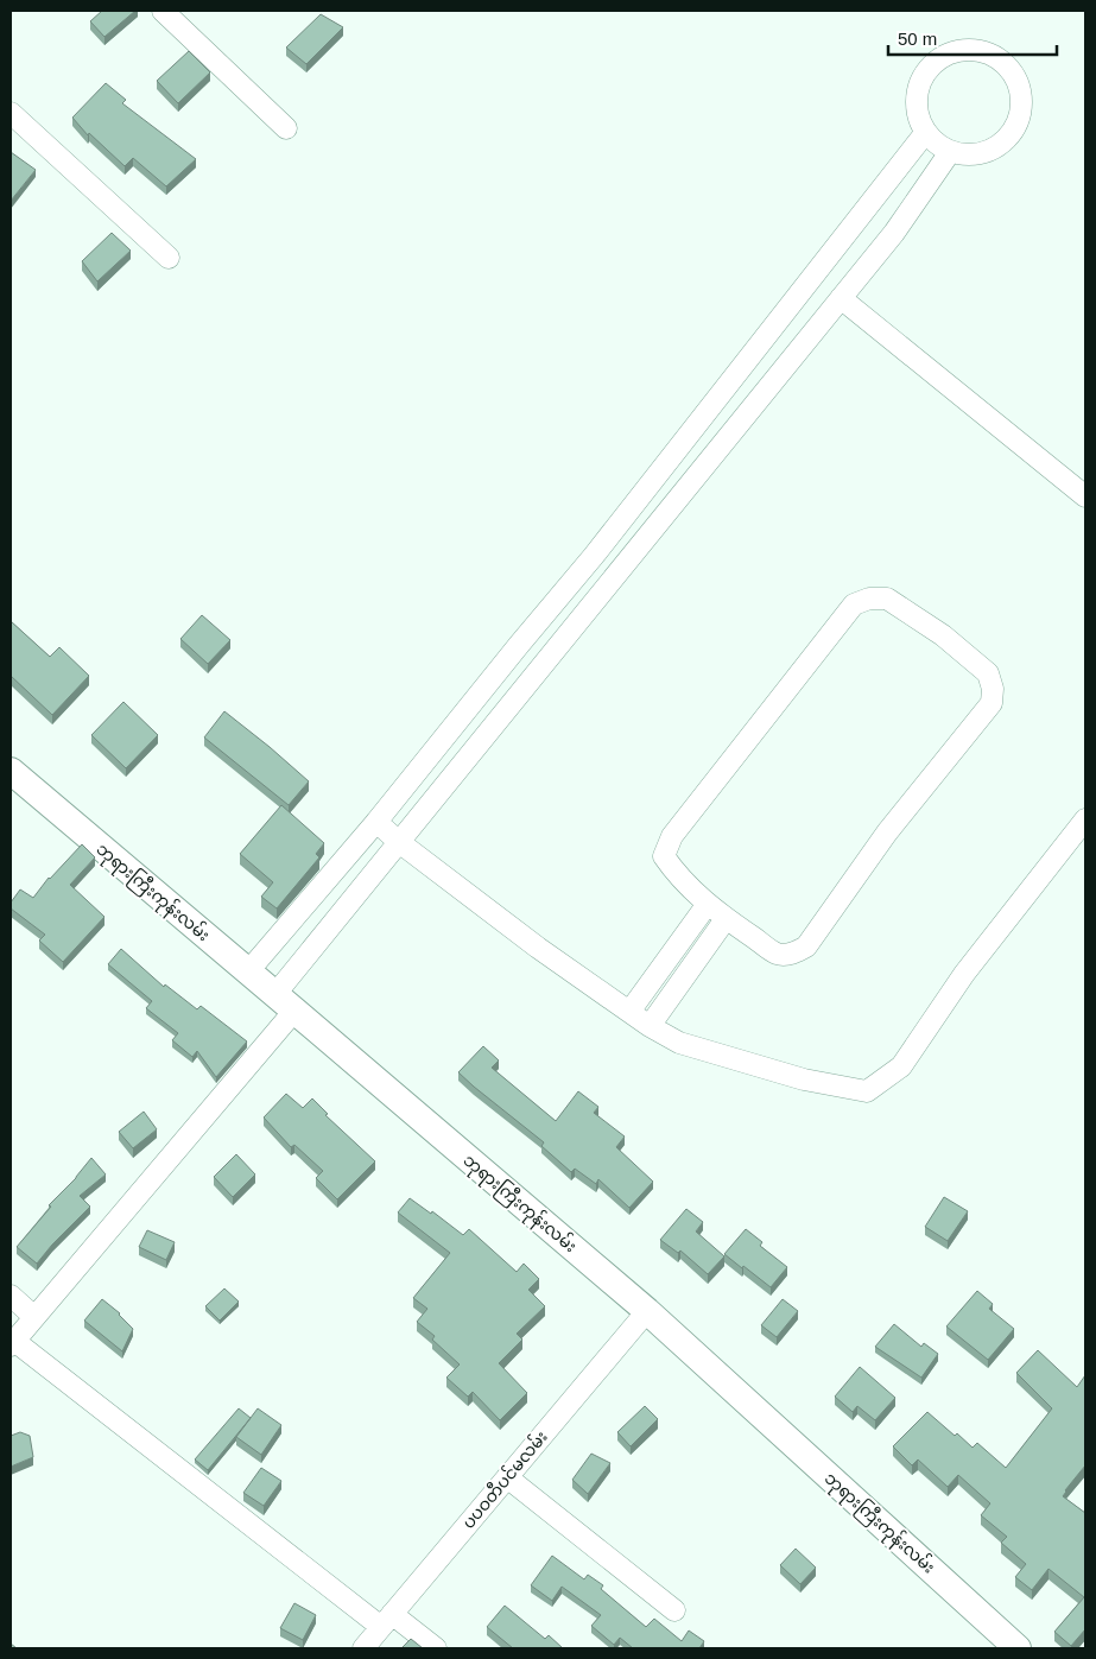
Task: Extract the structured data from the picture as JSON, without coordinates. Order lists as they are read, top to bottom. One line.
{"streets":{"street":["ဘုရားကြီးကုန်းလမ်း","ပပဝတီပင်မလမ်း"]},"crossings":[["ဘုရားကြီးကုန်းလမ်း","ပပဝတီပင်မလမ်း"]],"scale_bar":"50 m"}
